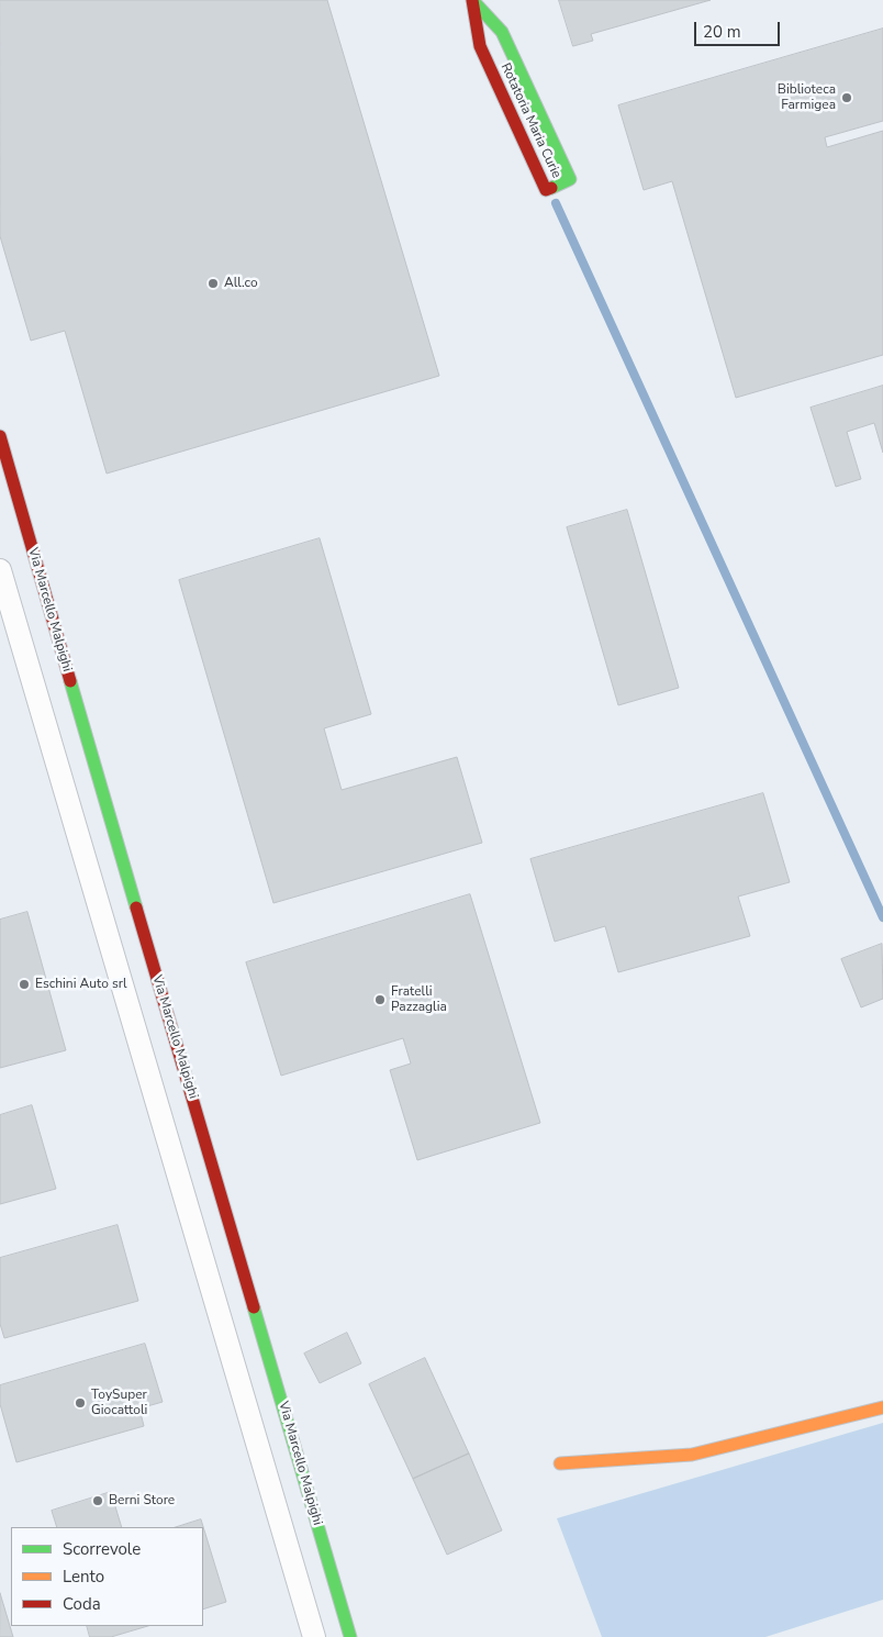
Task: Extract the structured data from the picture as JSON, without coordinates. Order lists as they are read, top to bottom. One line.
{"streets":{"street":["Rotatoria Maria Curie","Via Marcello Malpighi"]},"places":["Biblioteca Farmigea","All.co","Eschini Auto srl","Fratelli Pazzaglia","ToySuper Giocattoli","Berni Store"],"legend":["Scorrevole","Lento","Coda"],"scale_bar":"20 m"}
